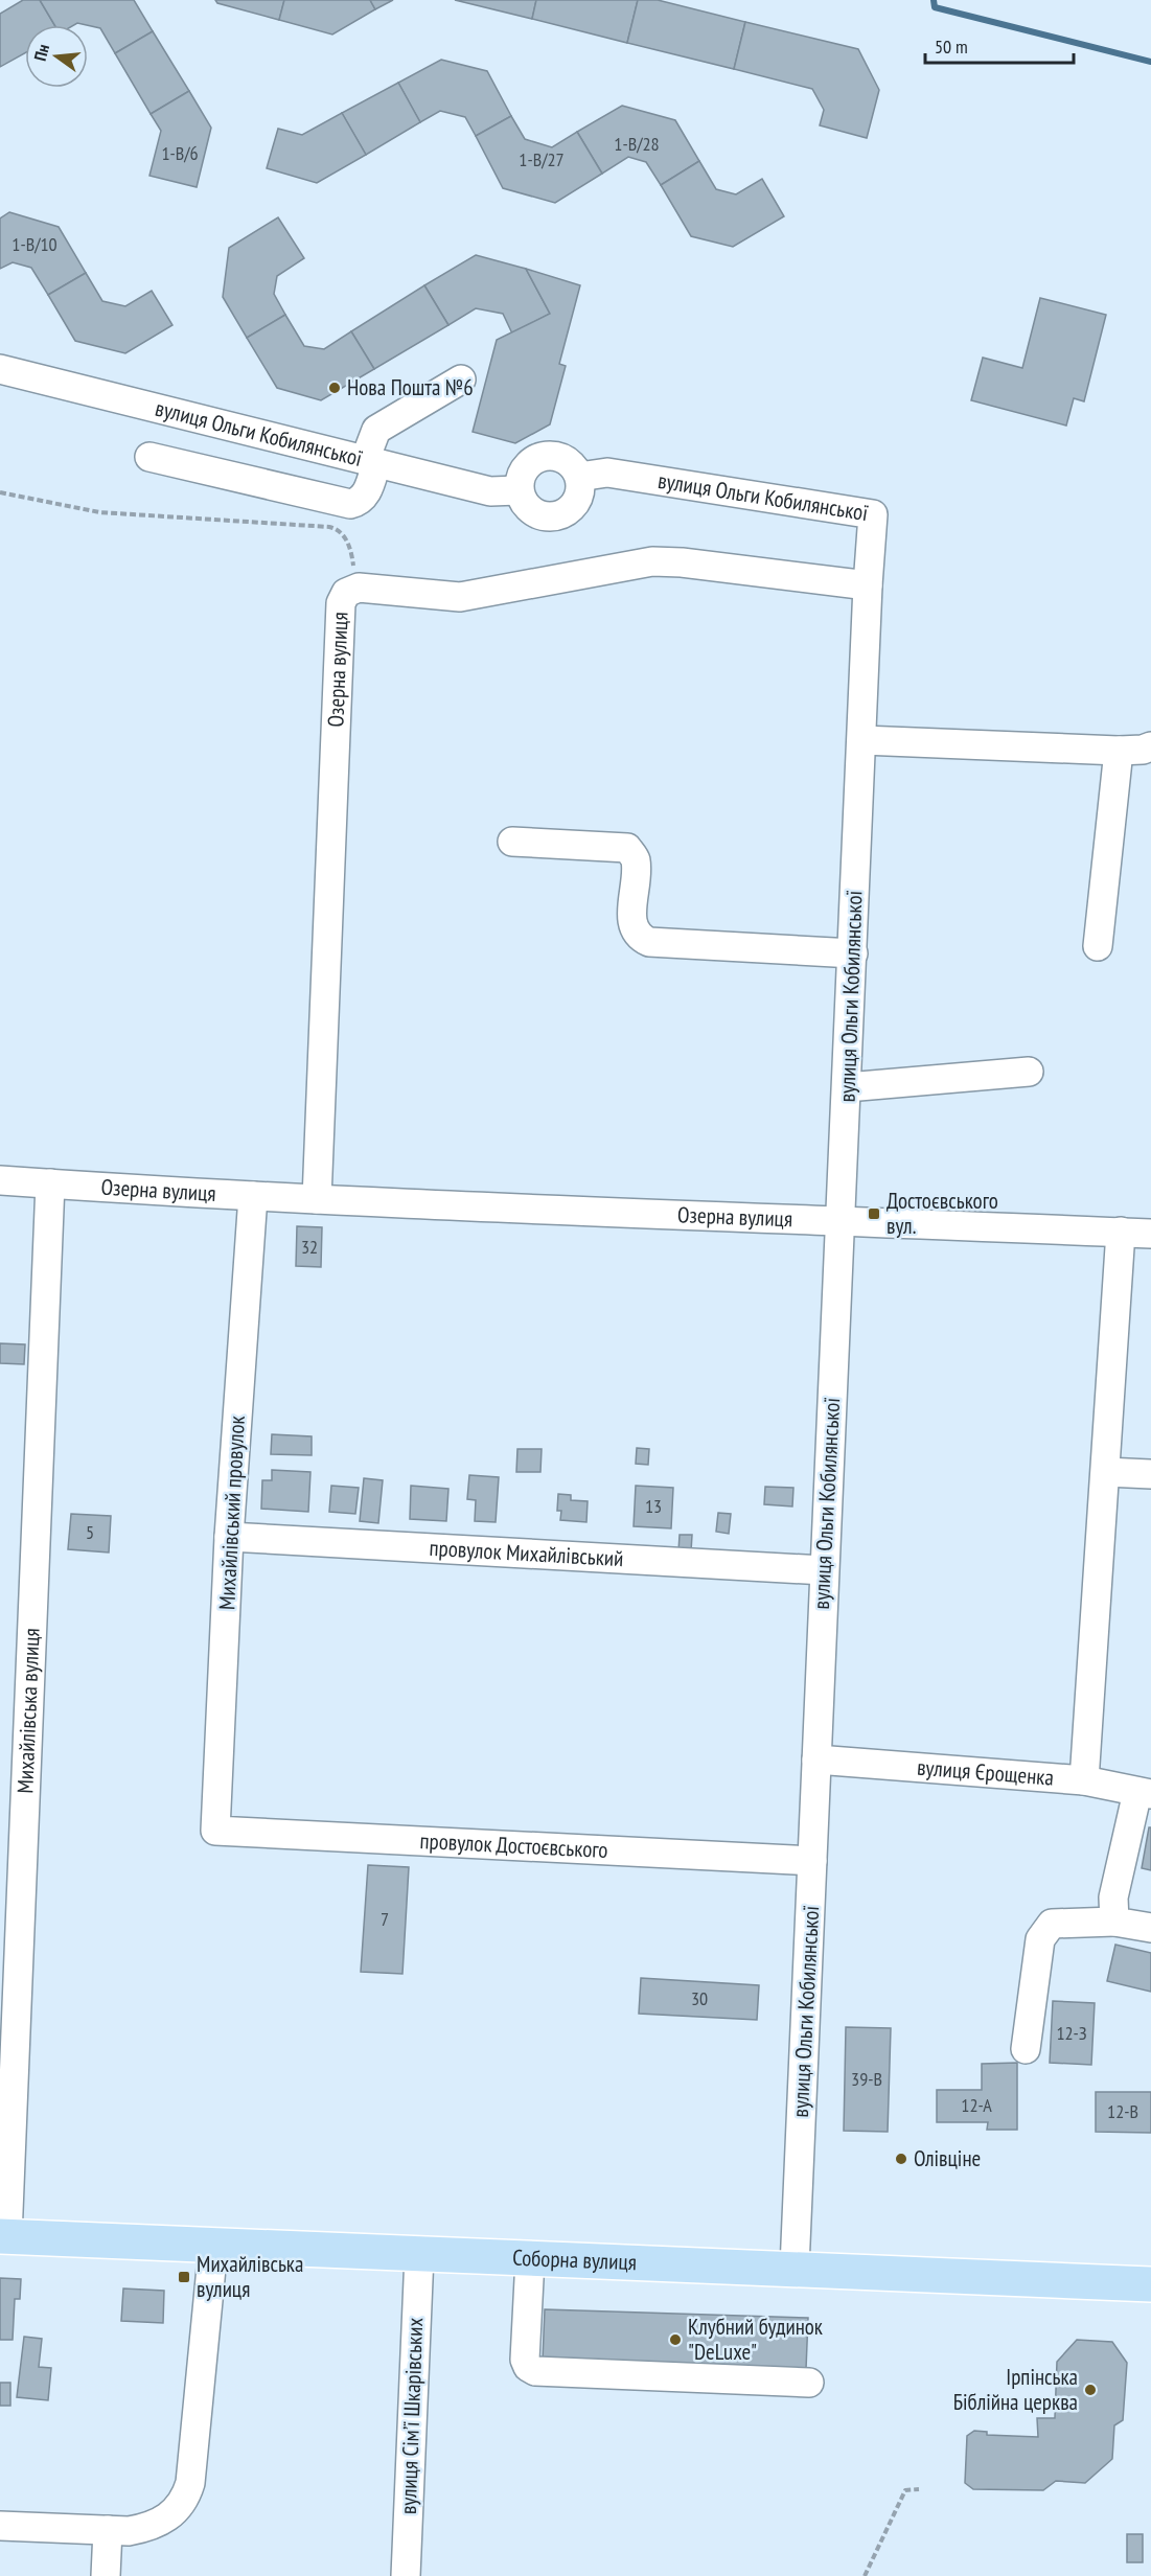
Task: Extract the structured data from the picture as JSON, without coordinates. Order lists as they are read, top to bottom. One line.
{"streets":{"main road":["Соборна вулиця"],"street":["вулиця Ольги Кобилянської","Озерна вулиця","Михайлівський провулок","провулок Михайлівський","Михайлівська вулиця","вулиця Єрощенка","провулок Достоєвського","вулиця Сімʼї Шкарівських"]},"crossings":[["вулиця Ольги Кобилянської","Озерна вулиця"],["вулиця Ольги Кобилянської","провулок Михайлівський"],["вулиця Ольги Кобилянської","вулиця Єрощенка"],["вулиця Ольги Кобилянської","провулок Достоєвського"],["вулиця Ольги Кобилянської","Соборна вулиця"],["Озерна вулиця","Михайлівський провулок"],["Озерна вулиця","Михайлівська вулиця"],["Михайлівський провулок","провулок Михайлівський"],["Михайлівський провулок","провулок Достоєвського"],["Михайлівська вулиця","Соборна вулиця"],["Соборна вулиця","вулиця Сімʼї Шкарівських"]],"places":{"other":["Нова Пошта №6","Олівціне","Клубний будинок \"DeLuxe\"","Ірпінська Біблійна церква"],"transit":["Достоєвського вул.","Михайлівська вулиця"]},"house_numbers":["1-В/28","1-В/6","1-В/27","1-В/10","32","13","5","7","30","12-З","39-В","12-А","12-В"],"scale_bar":"50 m","north":"left"}
